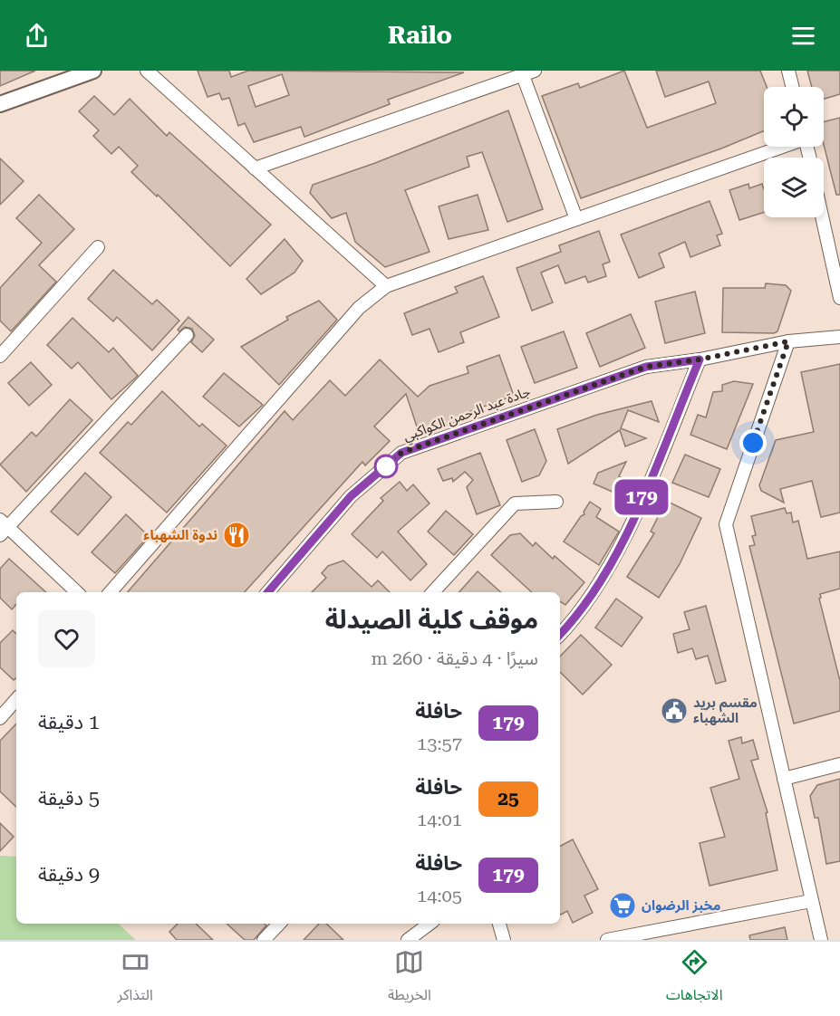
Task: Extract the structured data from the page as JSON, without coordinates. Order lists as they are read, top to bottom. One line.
{"streets":{"street":["جادة عبد الرحمن الكواكبي"]},"places":{"restaurant":["ندوة الشهباء"],"public building":["مقسم بريد الشهباء"],"supermarket":["مخبز الرضوان"]},"lines":["bus line 179"],"page":{"header":"Railo","on_map":"179","heading":["موقف كلية الصيدلة","سيرًا · 4 دقيقة · 260 m"],"list":[{"mark":"179","name":"حافلة","note":"13:57","value":"1 دقيقة"},{"mark":"25","name":"حافلة","note":"14:01","value":"5 دقيقة"},{"mark":"179","name":"حافلة","note":"14:05","value":"9 دقيقة"}],"tabs":["الاتجاهات","الخريطة","التذاكر"]}}
